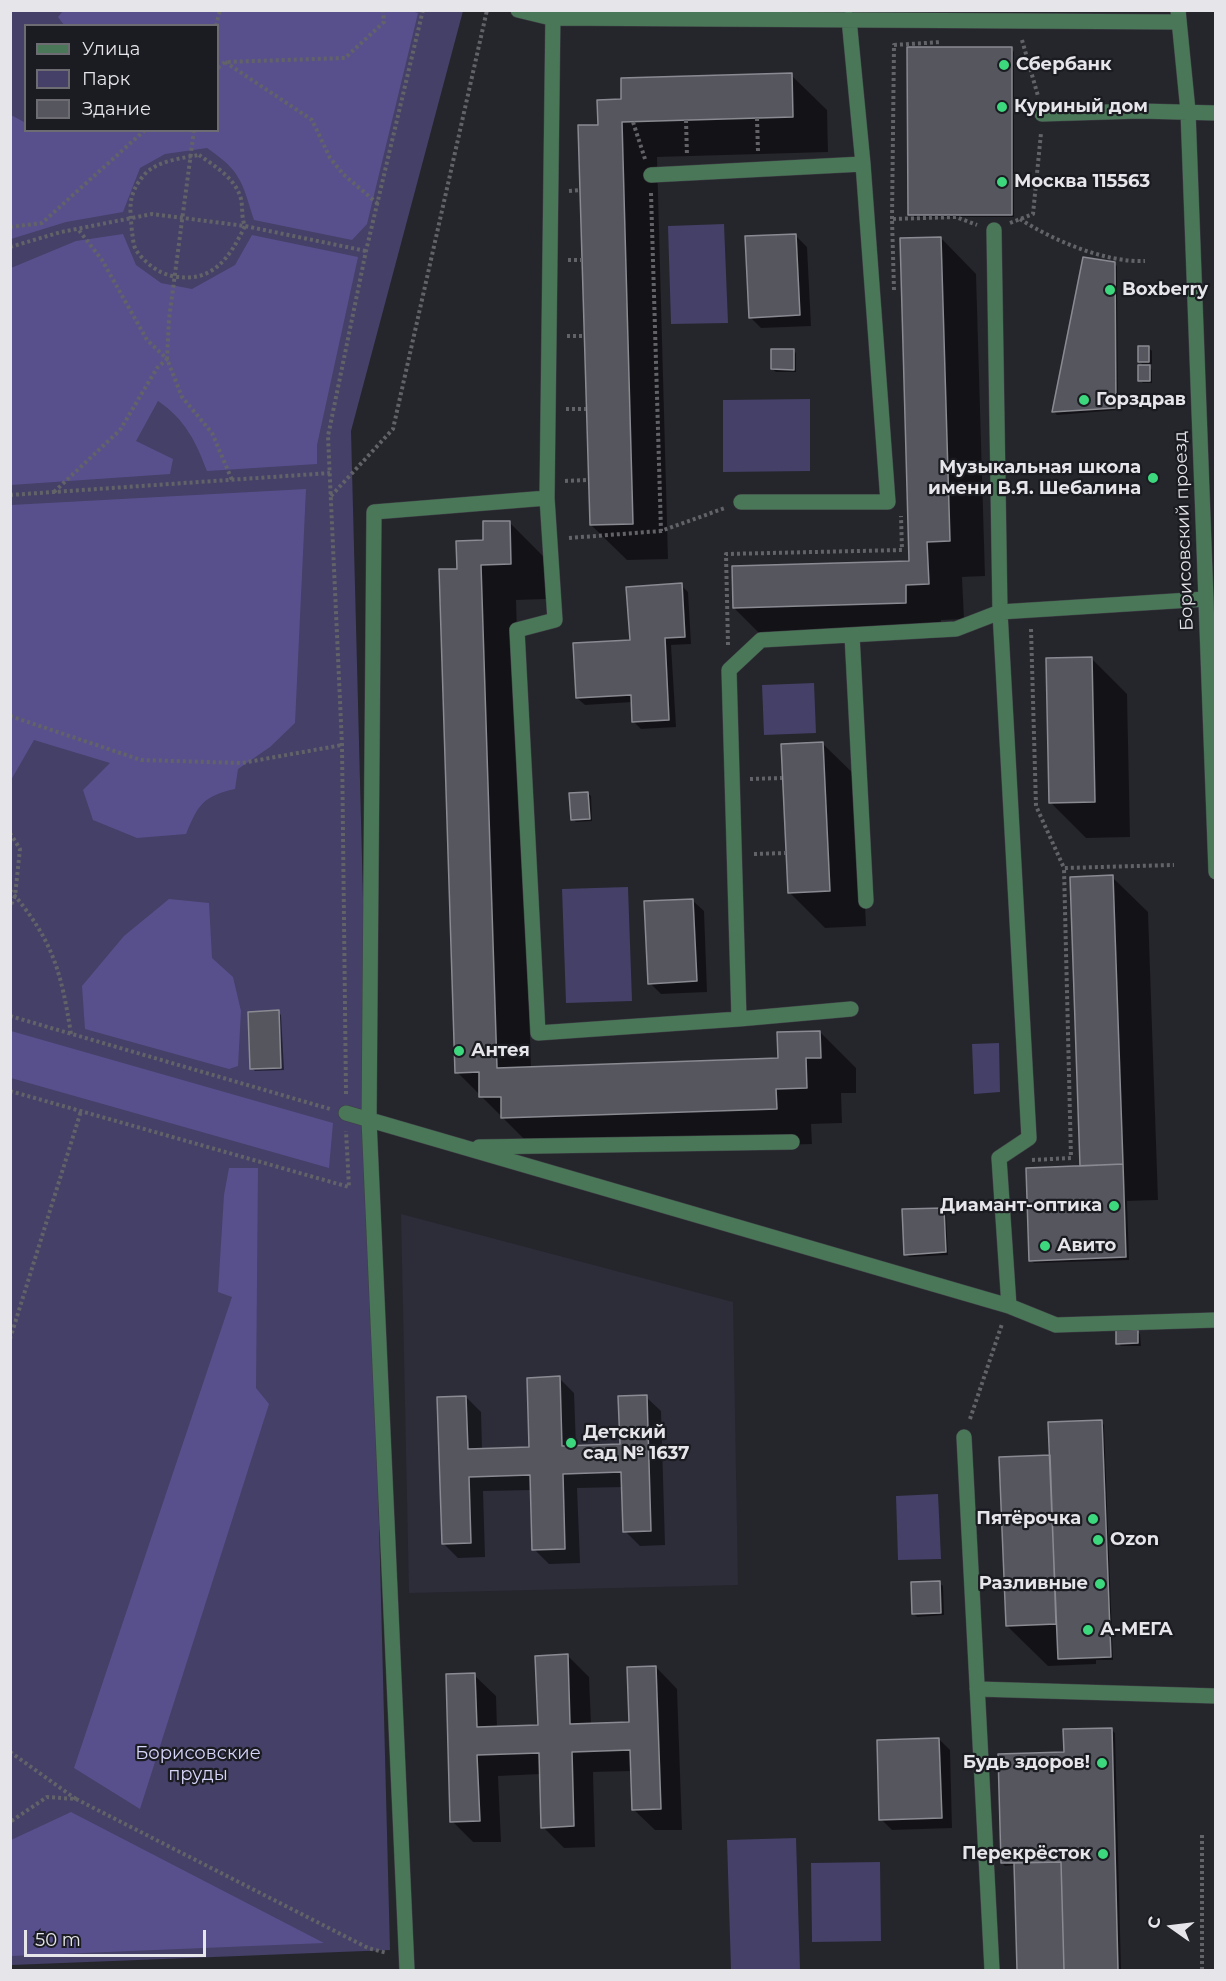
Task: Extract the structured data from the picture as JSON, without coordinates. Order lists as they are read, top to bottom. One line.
{"streets":{"street":["Борисовский проезд"]},"parks":["Борисовские пруды"],"places":["Сбербанк","Куриный дом","Москва 115563","Boxberry","Горздрав","Музыкальная школа имени В.Я. Шебалина","Антея","Диамант-оптика","Авито","Детский сад № 1637","Пятёрочка","Ozon","Разливные","А-МЕГА","Будь здоров!","Перекрёсток"],"legend":["Улица","Парк","Здание"],"scale_bar":"50 m","north":"left"}
